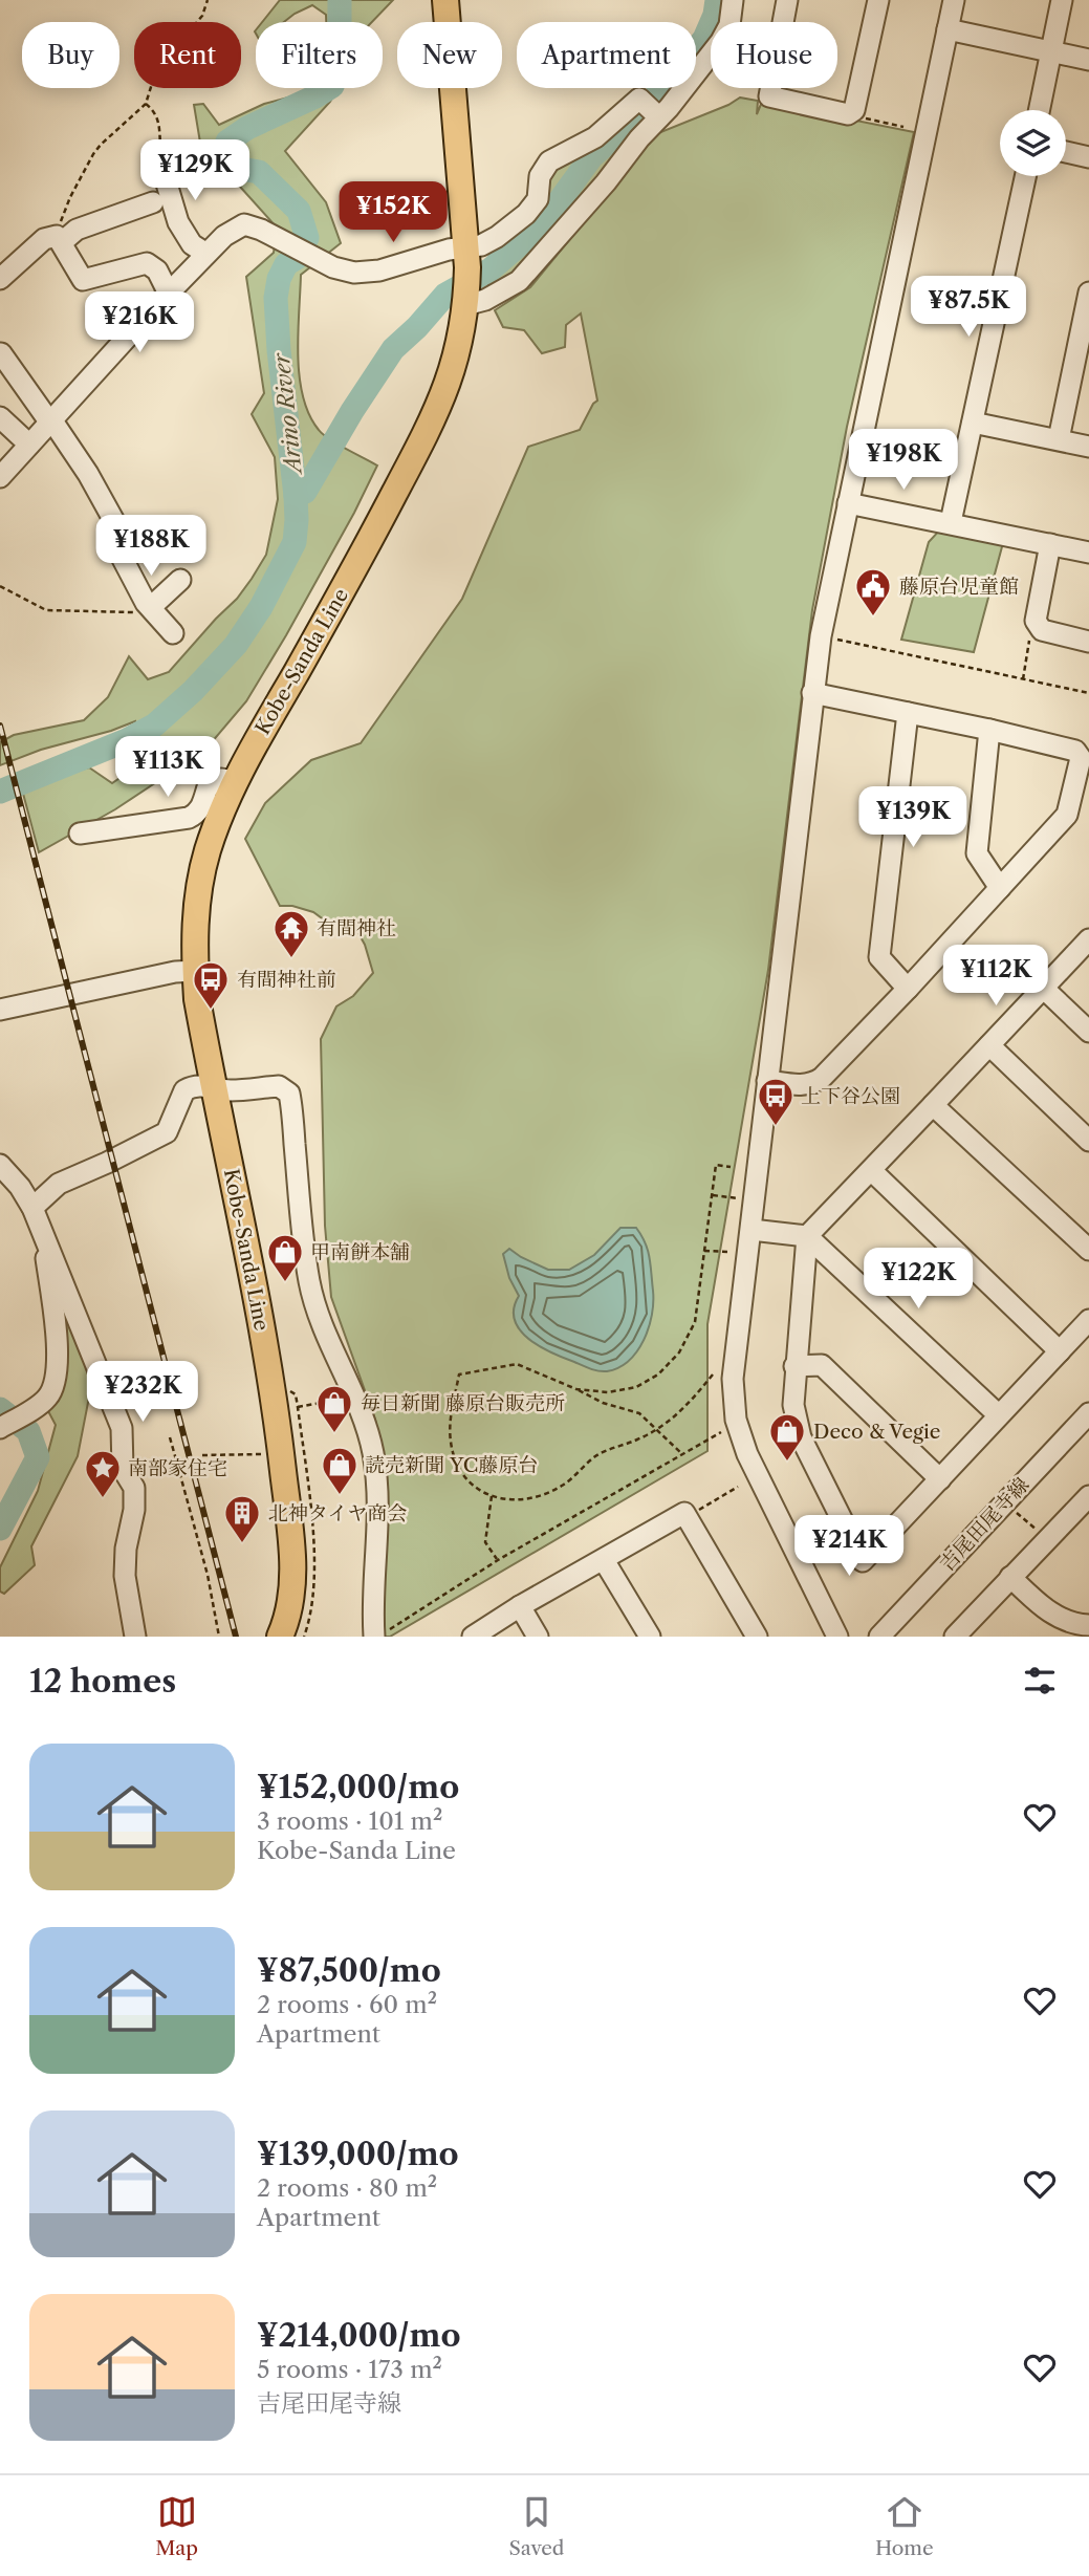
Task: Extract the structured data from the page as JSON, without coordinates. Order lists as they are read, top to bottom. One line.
{"streets":{"main road":["Kobe-Sanda Line"],"street":["吉尾田尾寺線"]},"water":["Arino River"],"places":{"public building":["藤原台児童館"],"temple":["有間神社"],"bus stop":["有間神社前","上下谷公園"],"shop":["甲南餅本舗","毎日新聞 藤原台販売所","Deco & Vegie","読売新聞 YC藤原台"],"place":["南部家住宅"],"building":["北神タイヤ商会"]},"page":{"chip":["Buy","Rent","Filters","New","Apartment","House"],"price":["¥129K","¥152K","¥87.5K","¥216K","¥198K","¥188K","¥113K","¥139K","¥112K","¥122K","¥232K","¥214K"],"heading":"12 homes","list":[{"name":"¥152,000/mo","note":"3 rooms · 101 m² · Kobe-Sanda Line"},{"name":"¥87,500/mo","note":"2 rooms · 60 m² · Apartment"},{"name":"¥139,000/mo","note":"2 rooms · 80 m² · Apartment"},{"name":"¥214,000/mo","note":"5 rooms · 173 m² · 吉尾田尾寺線"}],"tabs":["Map","Saved","Home"]}}
